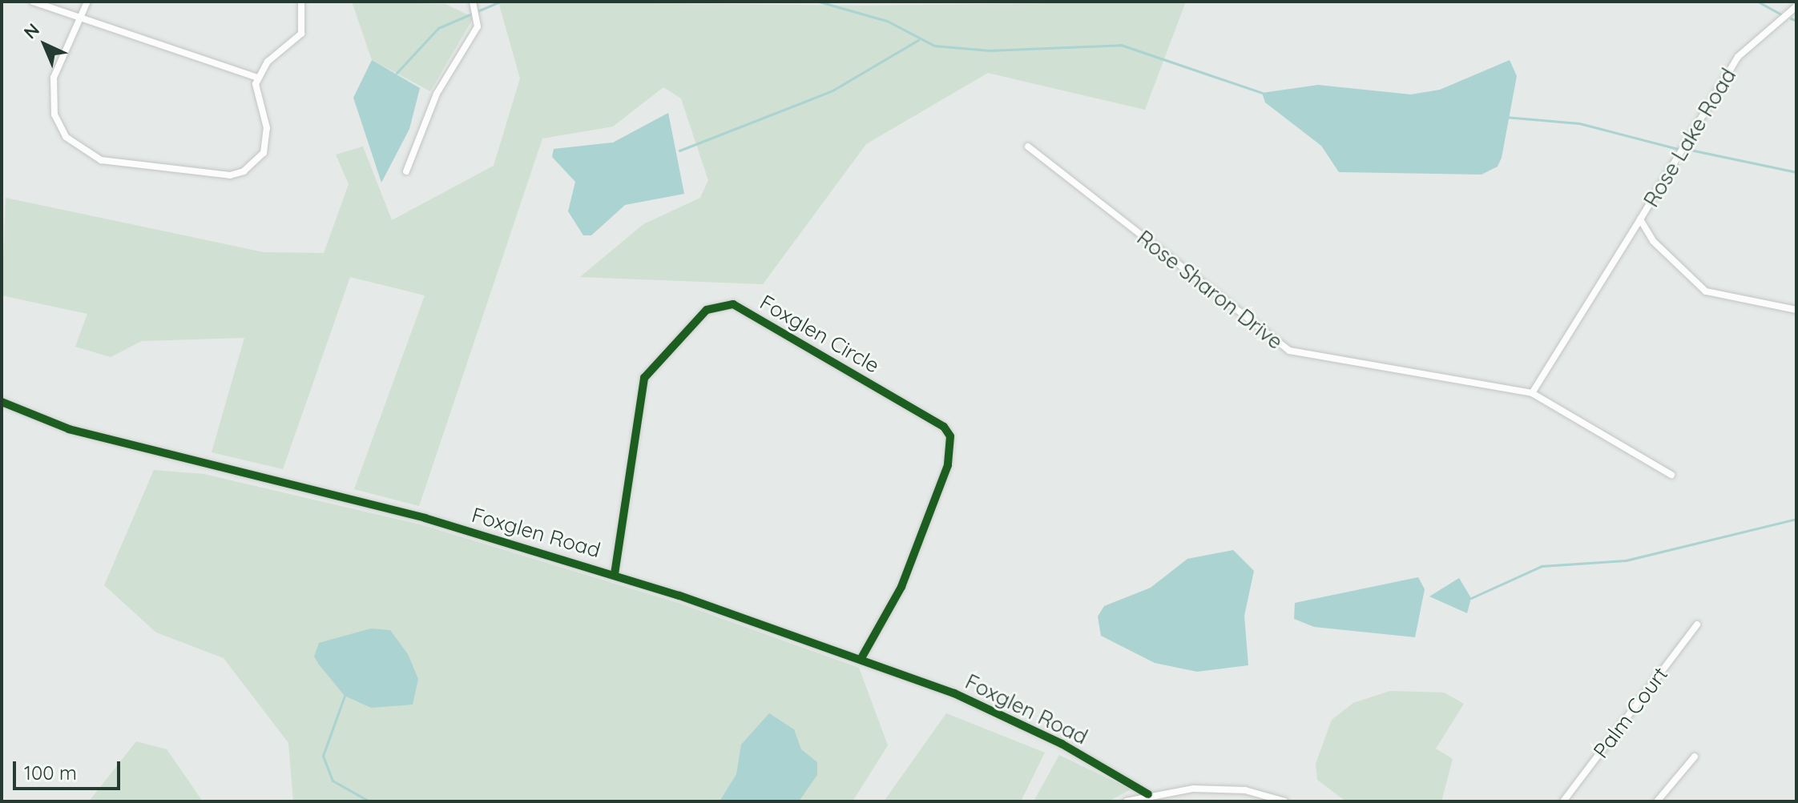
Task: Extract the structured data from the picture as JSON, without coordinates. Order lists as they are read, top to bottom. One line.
{"streets":{"street":["Rose Lake Road","Rose Sharon Drive","Foxglen Circle","Foxglen Road","Palm Court"]},"crossings":[["Foxglen Circle","Foxglen Road"]],"scale_bar":"100 m","north":"top left"}
